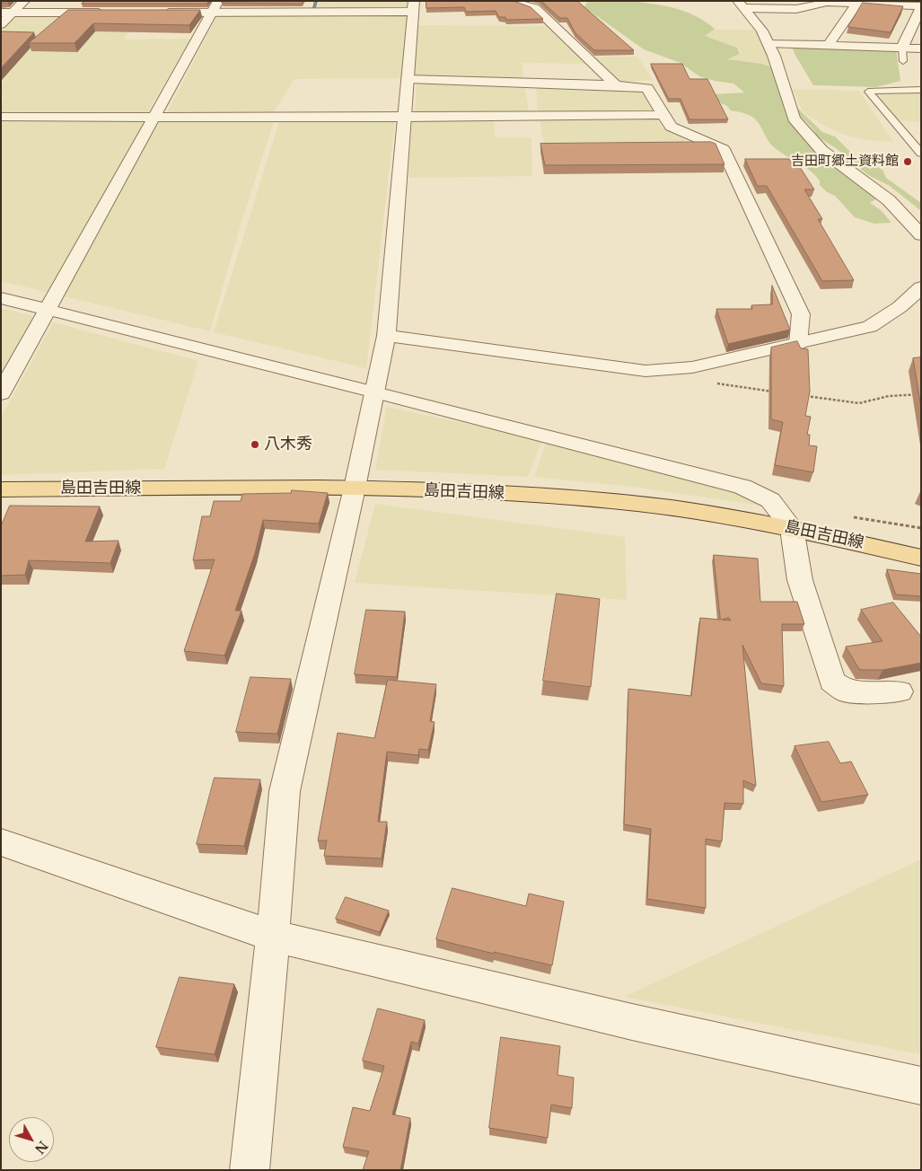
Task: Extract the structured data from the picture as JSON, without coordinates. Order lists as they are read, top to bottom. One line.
{"streets":{"main road":["島田吉田線"]},"places":["吉田町郷土資料館","八木秀"],"north":"bottom right"}
